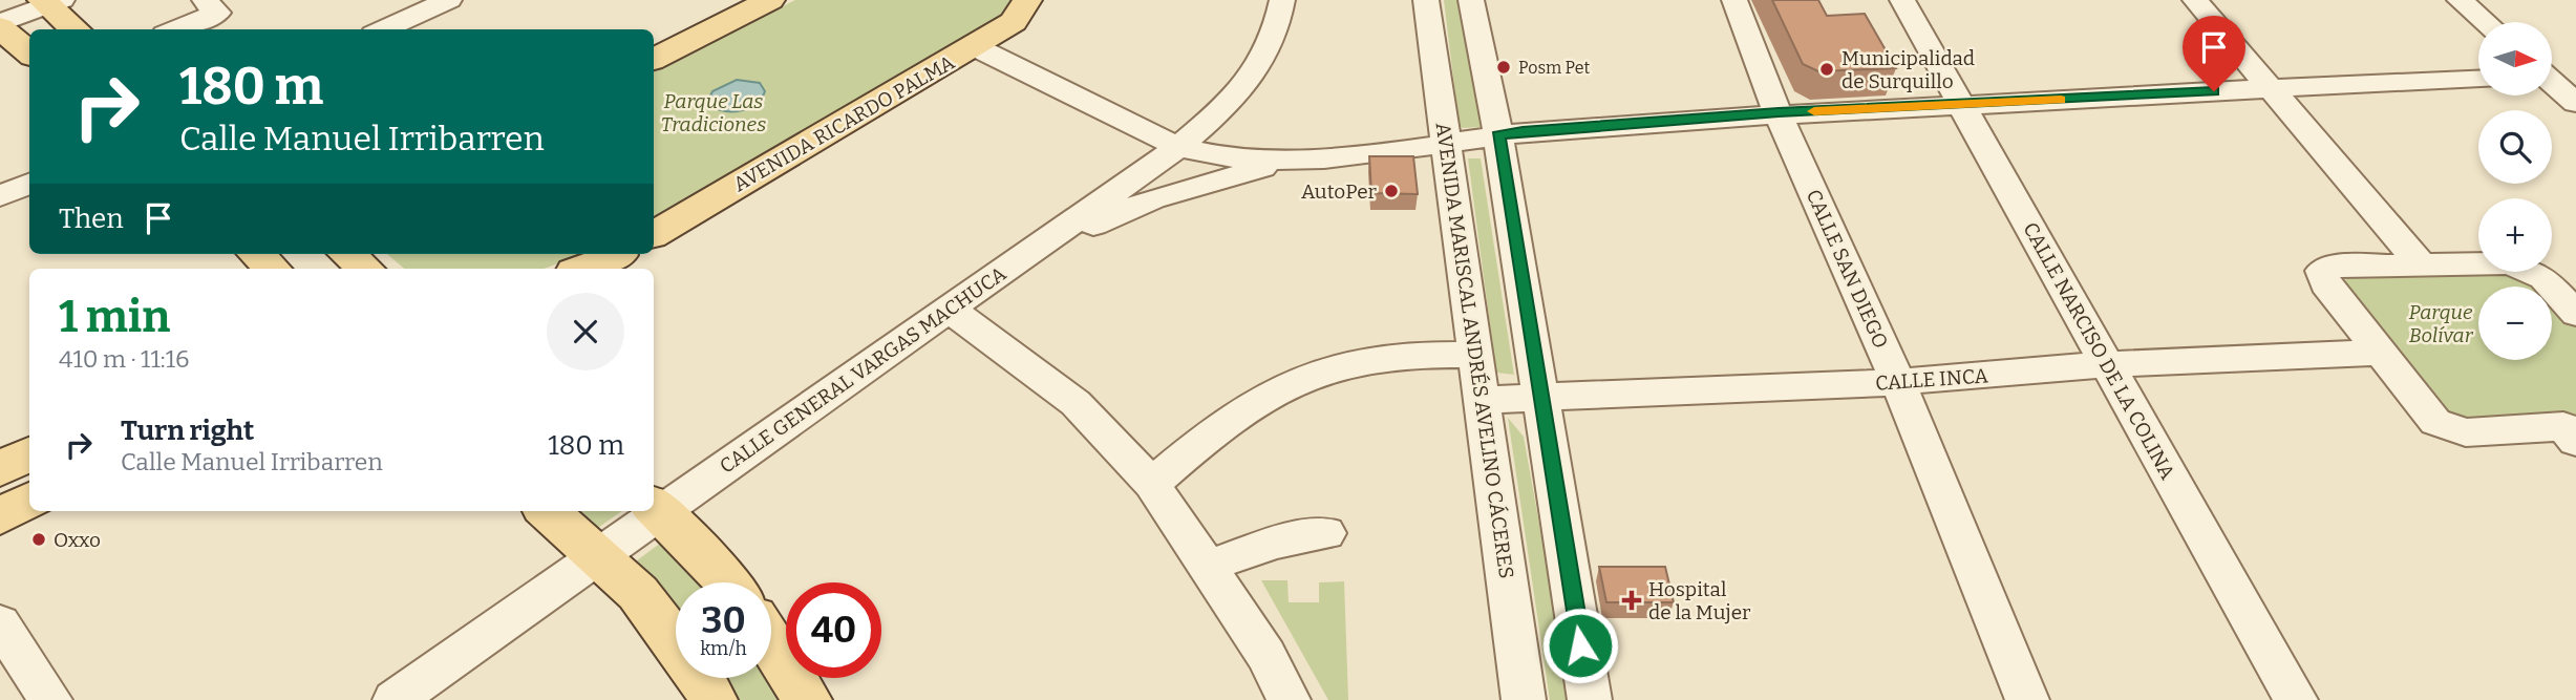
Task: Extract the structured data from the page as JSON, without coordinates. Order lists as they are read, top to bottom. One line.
{"streets":{"main road":["AVENIDA RICARDO PALMA"],"street":["CALLE SAN DIEGO","AVENIDA MARISCAL ANDRÉS AVELINO CÁCERES","CALLE NARCISO DE LA COLINA","CALLE GENERAL VARGAS MACHUCA","CALLE INCA"]},"crossings":[["CALLE SAN DIEGO","CALLE INCA"],["AVENIDA MARISCAL ANDRÉS AVELINO CÁCERES","CALLE INCA"],["CALLE NARCISO DE LA COLINA","CALLE INCA"]],"parks":["Parque Las Tradiciones","Parque Bolívar"],"places":{"other":["Posm Pet","Municipalidad de Surquillo","AutoPer","Oxxo"],"health":["Hospital de la Mujer"]},"north":"right","page":{"map_buttons":["+","−"],"turn":["180 m","Calle Manuel Irribarren"],"then":"Then","heading":["1 min","410 m · 11:16"],"list":[{"name":"Turn right","note":"Calle Manuel Irribarren","value":"180 m"}],"speed":"30 km/h","limit":"40"}}
